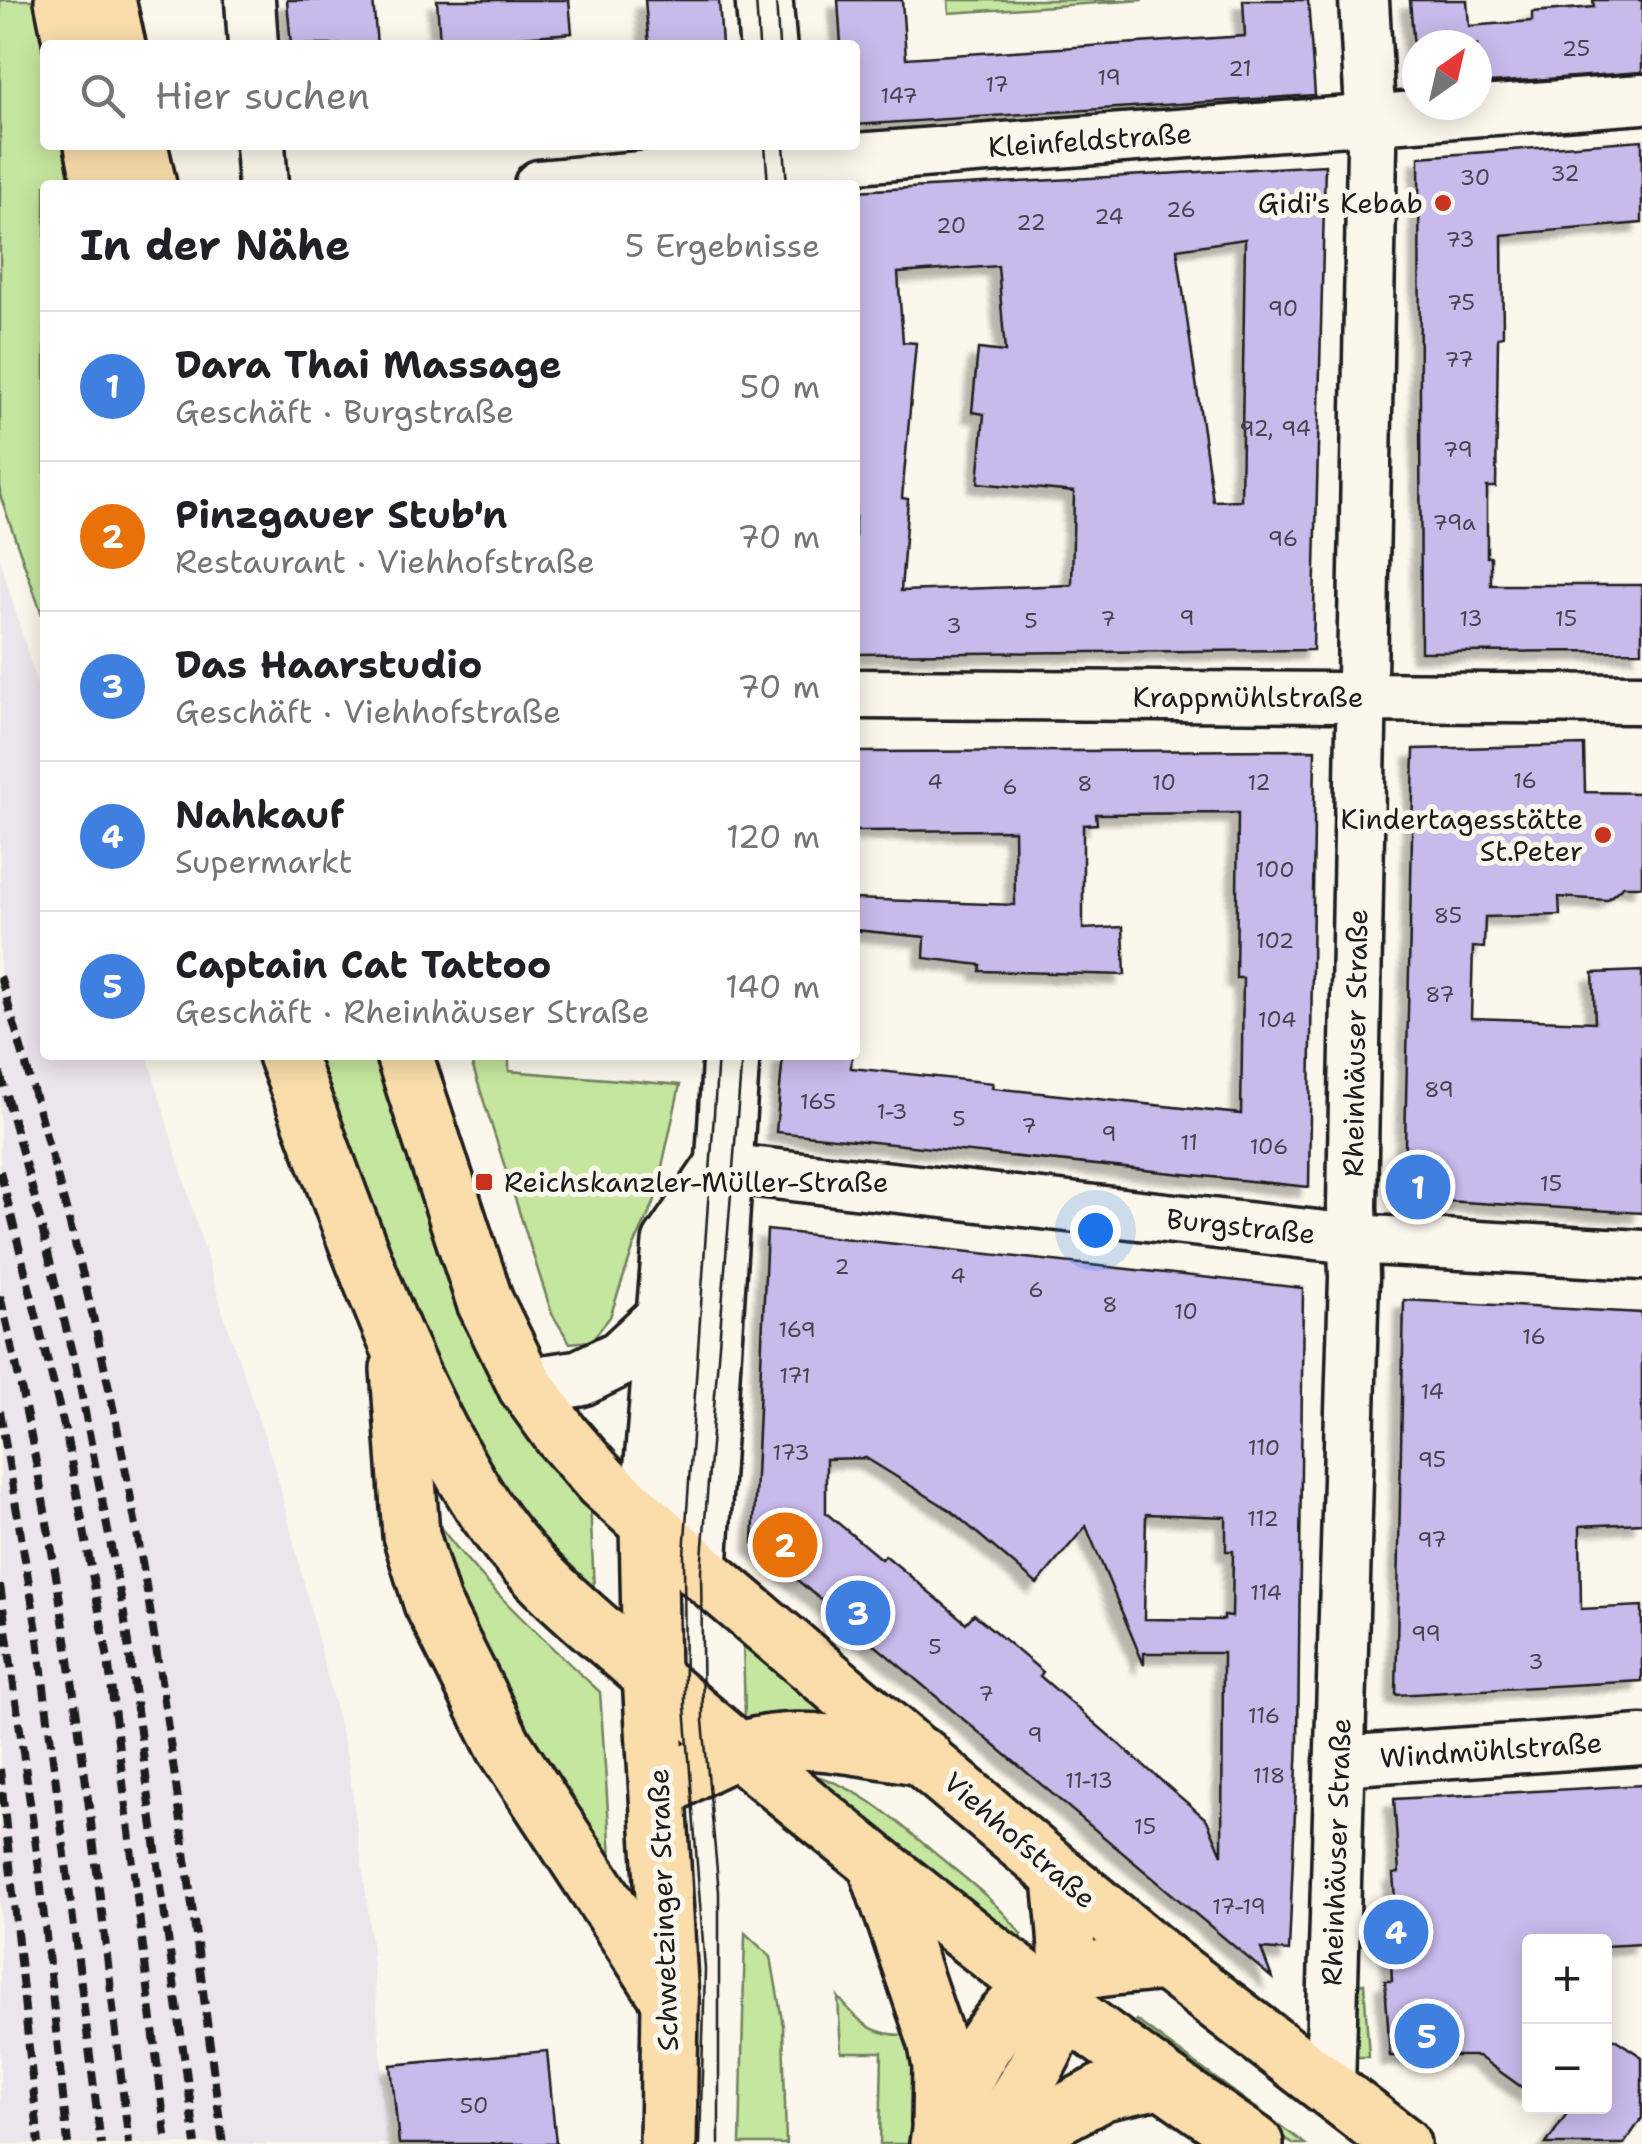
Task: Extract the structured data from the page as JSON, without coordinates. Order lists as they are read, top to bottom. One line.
{"streets":{"main road":["Viehhofstraße","Schwetzinger Straße"],"street":["Kleinfeldstraße","Krappmühlstraße","Rheinhäuser Straße","Burgstraße","Windmühlstraße"]},"crossings":[["Kleinfeldstraße","Rheinhäuser Straße"],["Krappmühlstraße","Rheinhäuser Straße"],["Rheinhäuser Straße","Burgstraße"],["Rheinhäuser Straße","Windmühlstraße"],["Rheinhäuser Straße","Viehhofstraße"],["Viehhofstraße","Schwetzinger Straße"]],"places":{"other":["Gidi's Kebab","Kindertagesstätte St.Peter"],"transit":["Reichskanzler-Müller-Straße"]},"house_numbers":["25","21","19","17","147","32","30","26","24","22","20","73","75","90","77","92, 94","79","79a","96","9","7","13","15","5","3","16","4","10","12","8","6","100","85","102","87","104","89","165","1-3","5","7","9","11","106","15","2","4","6","8","10","169","16","171","14","110","173","95","112","97","114","99","5","3","7","116","9","118","11-13","15","17-19","50"],"north":"top right","page":{"search":"Hier suchen","heading":["In der Nähe","5 Ergebnisse"],"list":[{"mark":"1","name":"Dara Thai Massage","note":"Geschäft · Burgstraße","value":"50 m"},{"mark":"2","name":"Pinzgauer Stub'n","note":"Restaurant · Viehhofstraße","value":"70 m"},{"mark":"3","name":"Das Haarstudio","note":"Geschäft · Viehhofstraße","value":"70 m"},{"mark":"4","name":"Nahkauf","note":"Supermarkt","value":"120 m"},{"mark":"5","name":"Captain Cat Tattoo","note":"Geschäft · Rheinhäuser Straße","value":"140 m"}],"pins":["1","2","3","4","5"],"map_buttons":["+","−"]}}
